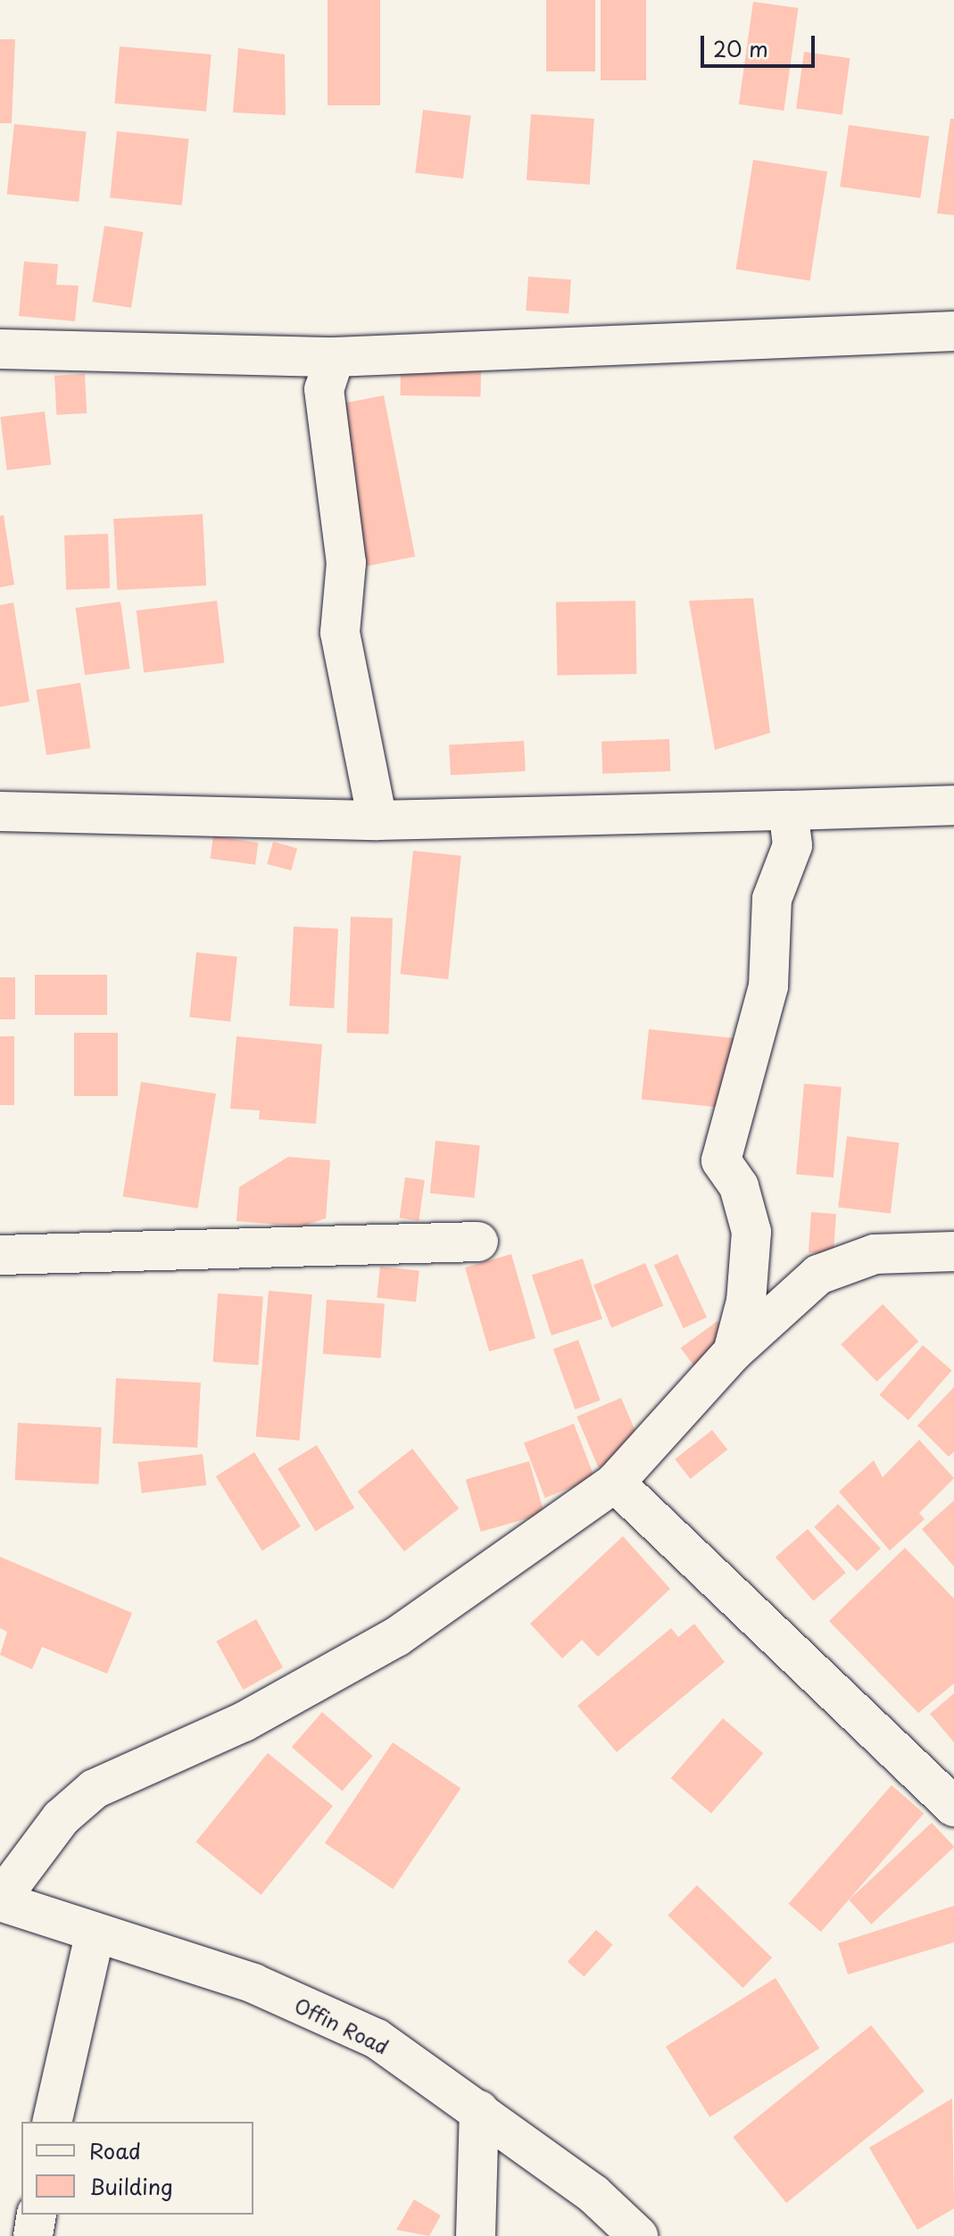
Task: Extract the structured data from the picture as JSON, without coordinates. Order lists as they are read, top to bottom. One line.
{"streets":{"street":["Offin Road"]},"legend":["Road","Building"],"scale_bar":"20 m"}
